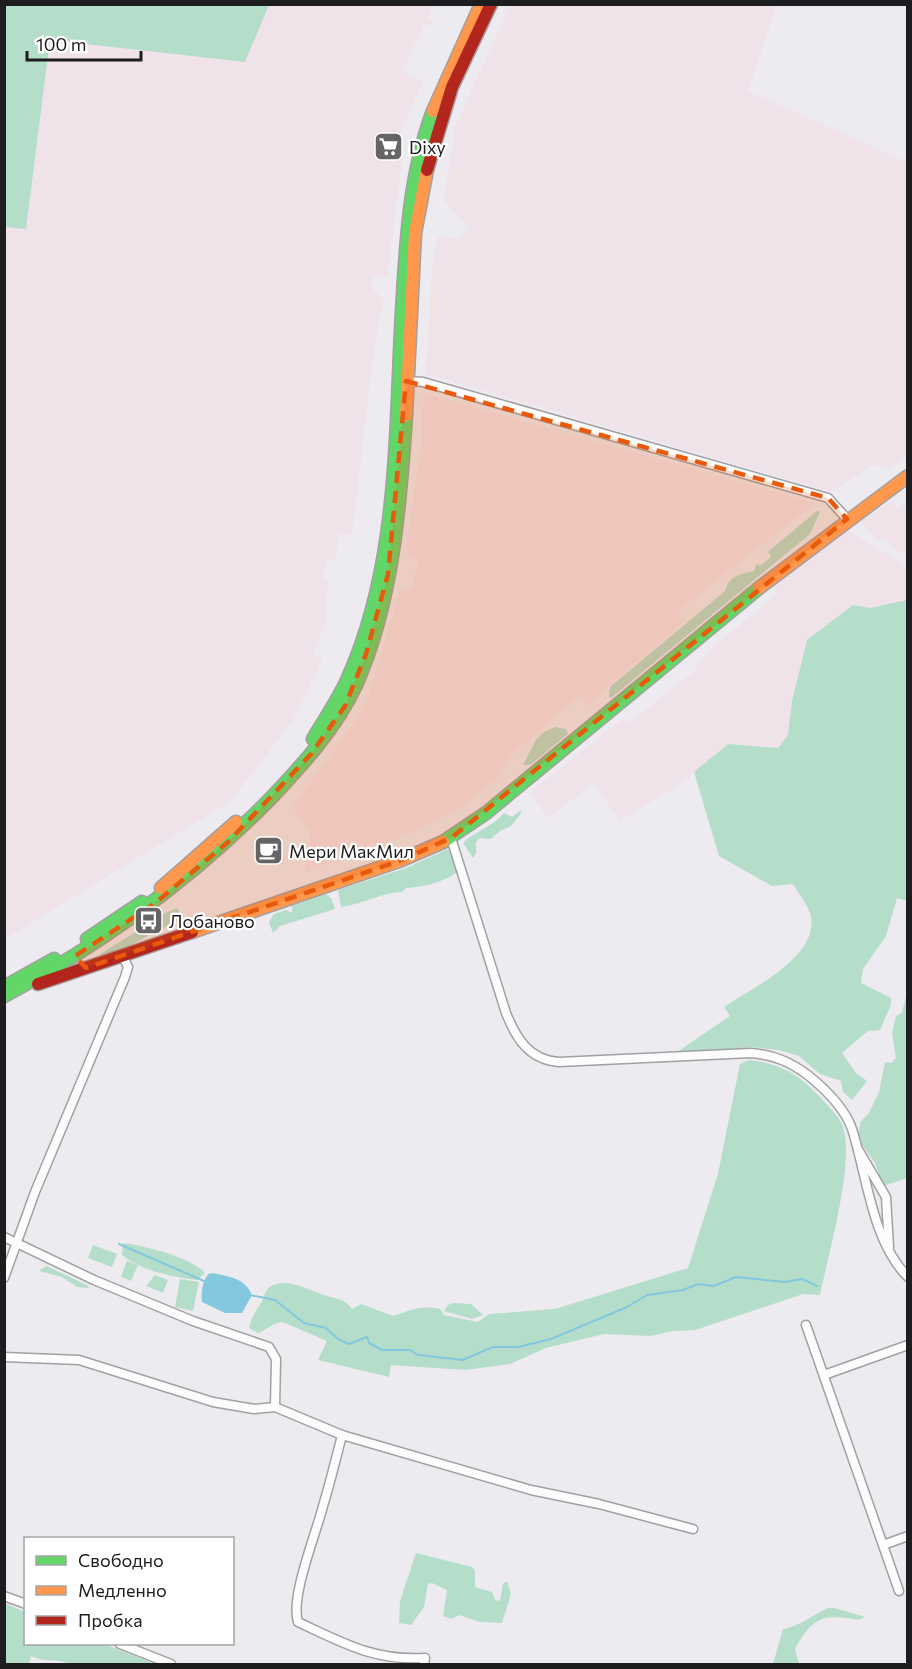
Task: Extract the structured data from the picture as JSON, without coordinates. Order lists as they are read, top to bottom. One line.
{"places":{"supermarket":["Dixy"],"cafe":["Мери МакМил"],"bus stop":["Лобаново"]},"legend":["Свободно","Медленно","Пробка"],"scale_bar":"100 m"}
